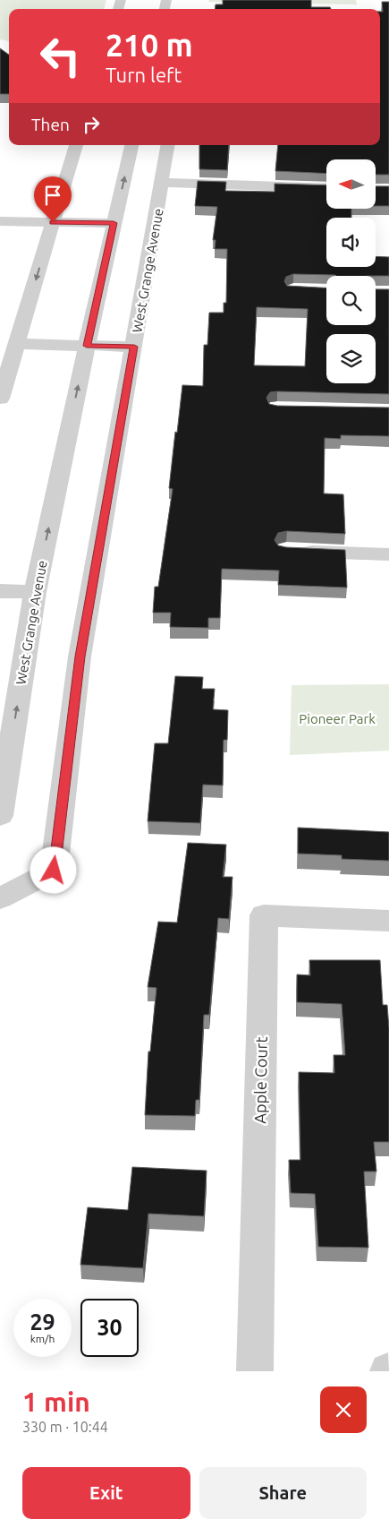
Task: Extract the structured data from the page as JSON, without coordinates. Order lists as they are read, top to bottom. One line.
{"streets":{"street":["West Grange Avenue","Apple Court"]},"parks":["Pioneer Park"],"north":"left","page":{"turn":["210 m","Turn left"],"then":"Then","speed":"29 km/h","limit":"30","heading":["1 min","330 m · 10:44"],"buttons":["Exit","Share"]}}
